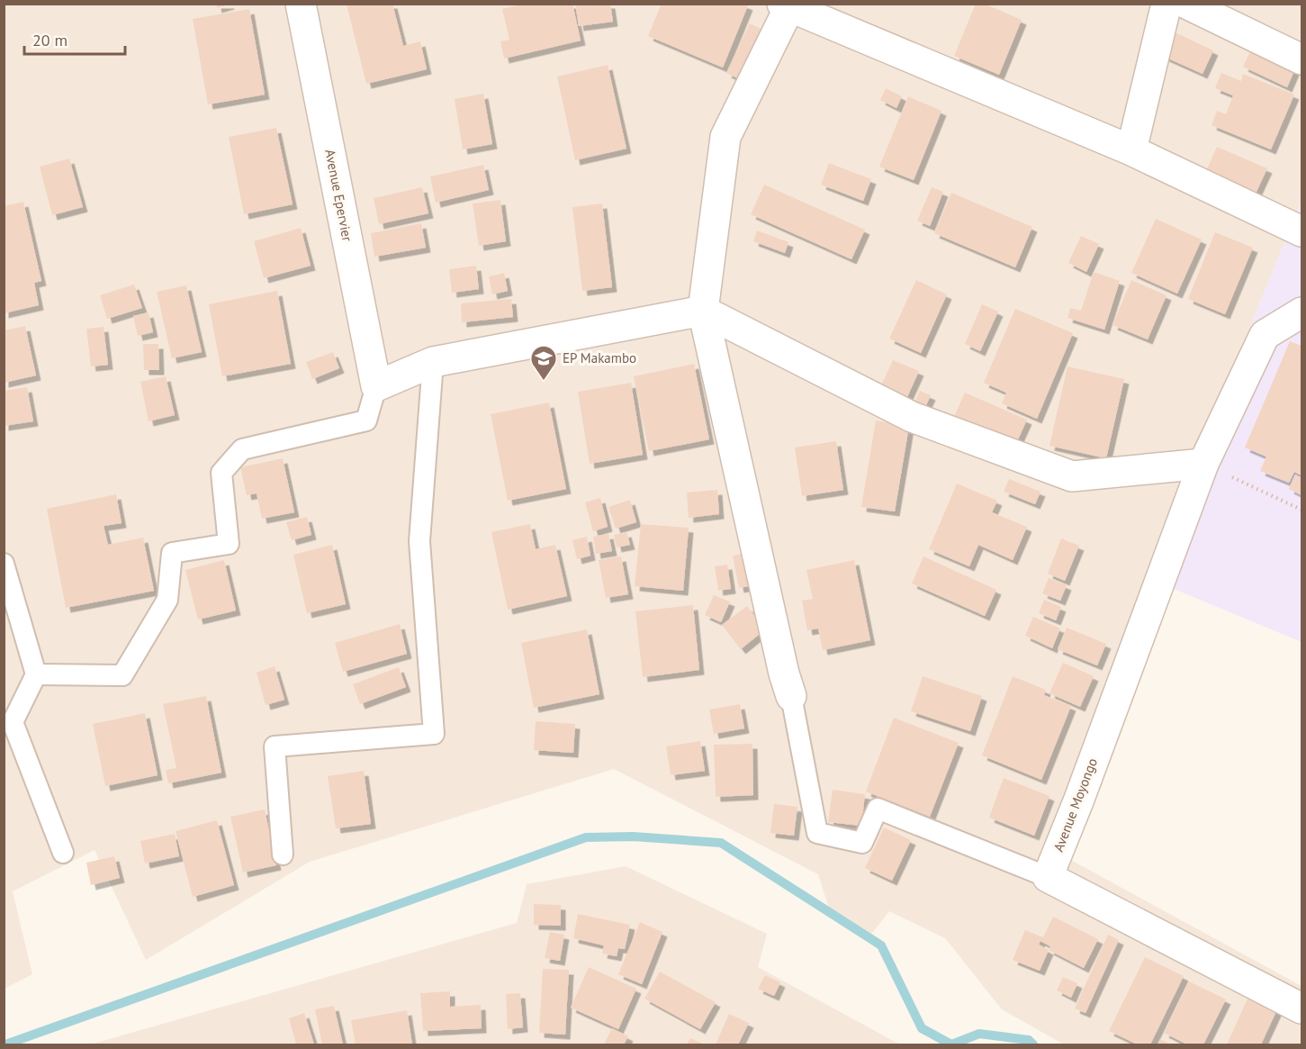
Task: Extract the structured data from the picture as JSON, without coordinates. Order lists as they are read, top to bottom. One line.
{"streets":{"street":["Avenue Epervier","Avenue Moyongo"]},"places":{"school or university":["EP Makambo"]},"scale_bar":"20 m"}
